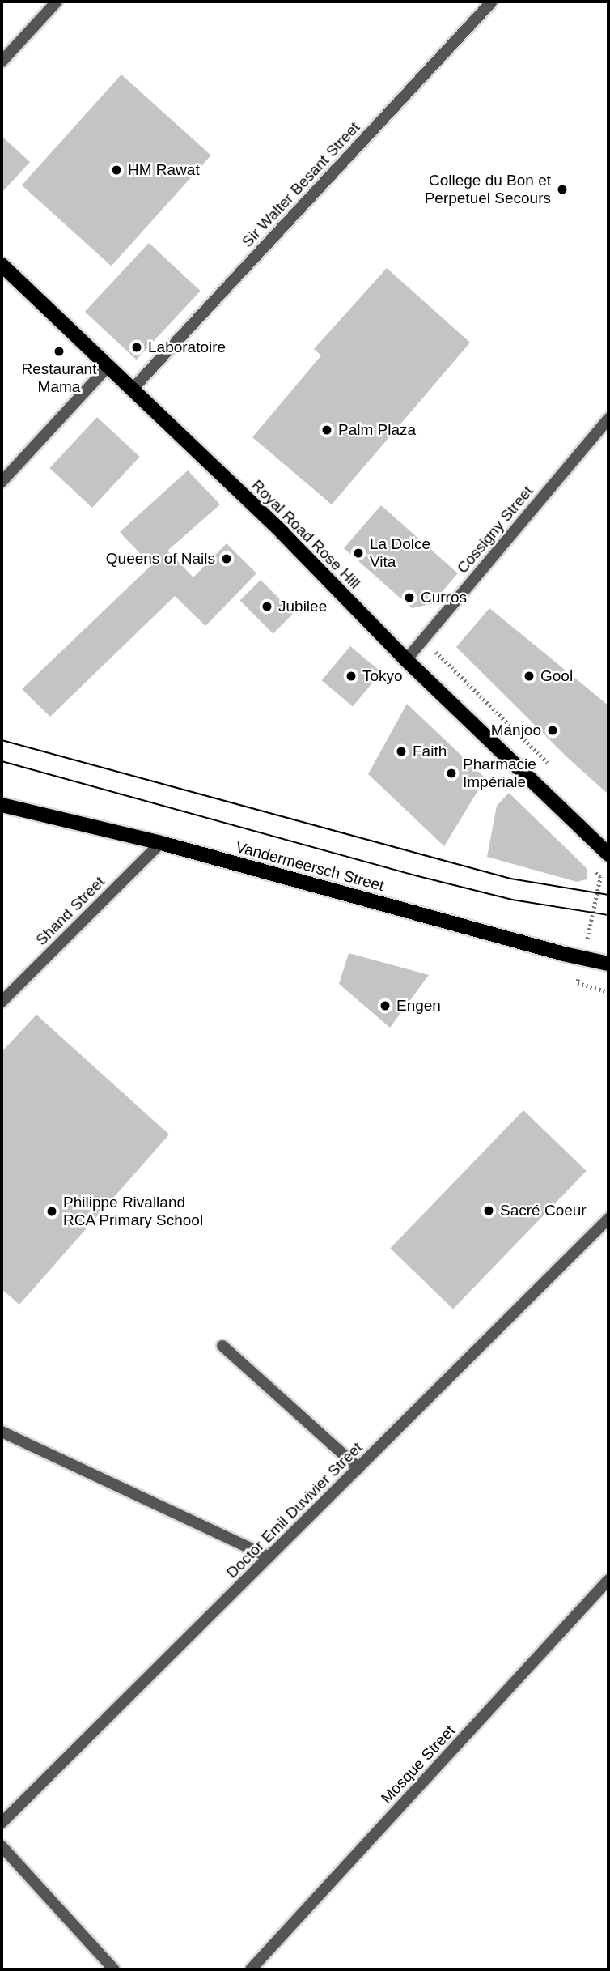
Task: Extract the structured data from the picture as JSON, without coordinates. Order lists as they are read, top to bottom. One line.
{"streets":{"main road":["Royal Road Rose Hill","Vandermeersch Street"],"street":["Sir Walter Besant Street","Cossigny Street","Shand Street","Doctor Emil Duvivier Street","Mosque Street"]},"crossings":[["Sir Walter Besant Street","Royal Road Rose Hill"],["Cossigny Street","Royal Road Rose Hill"],["Vandermeersch Street","Shand Street"]],"places":["HM Rawat","College du Bon et Perpetuel Secours","Laboratoire","Restaurant Mama","Palm Plaza","La Dolce Vita","Queens of Nails","Curros","Jubilee","Tokyo","Gool","Manjoo","Faith","Pharmacie Impériale","Engen","Sacré Coeur","Philippe Rivalland RCA Primary School"]}
